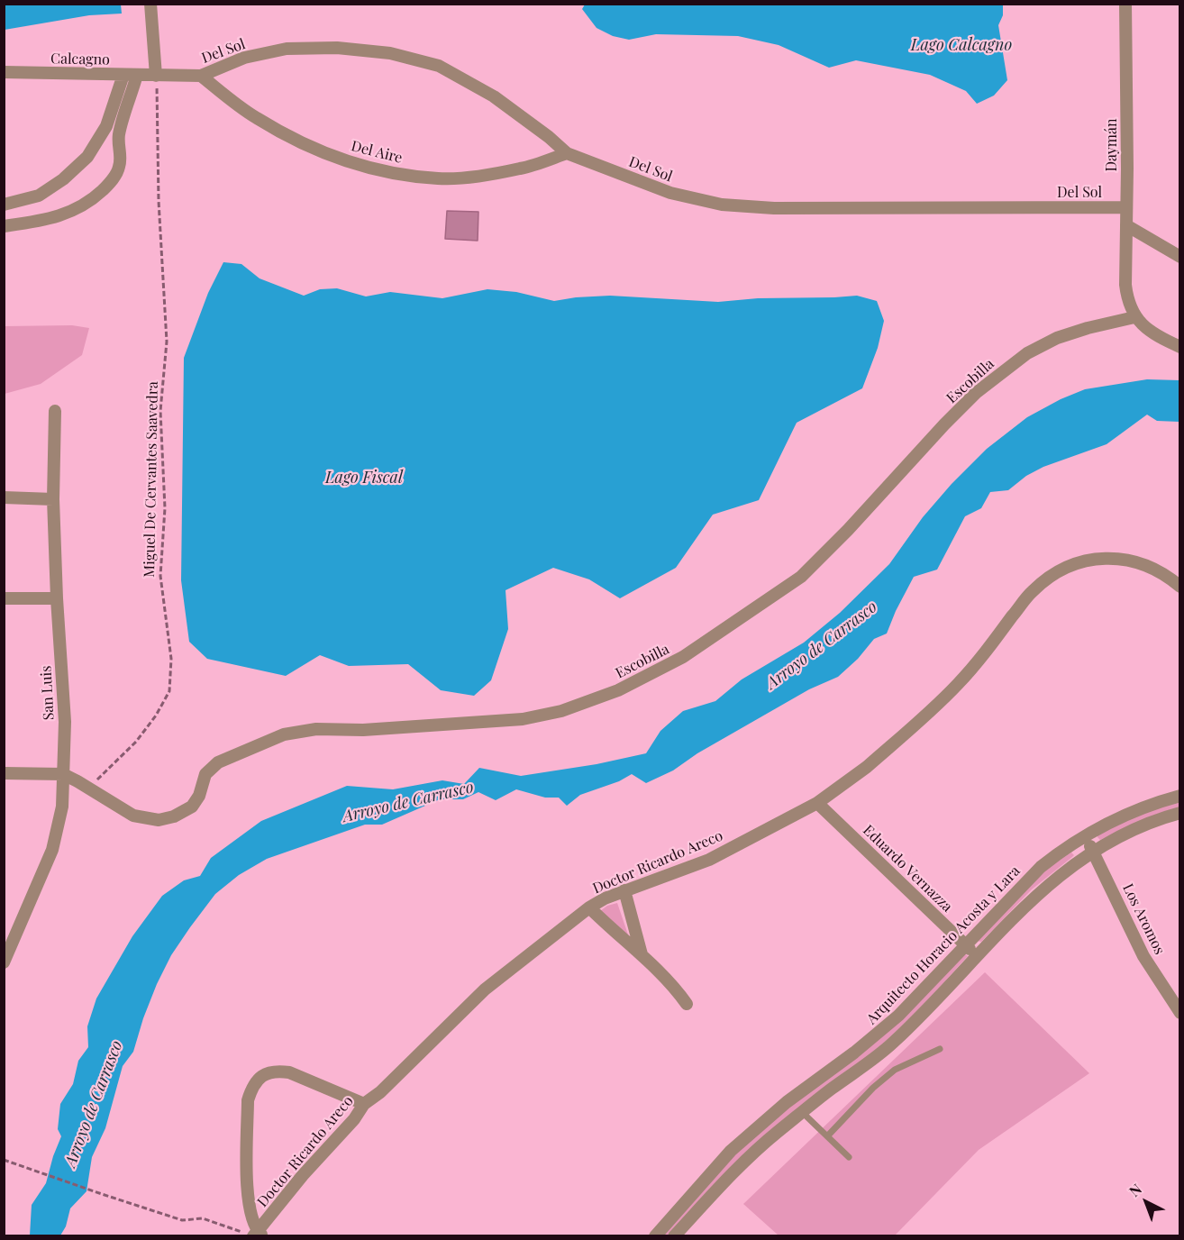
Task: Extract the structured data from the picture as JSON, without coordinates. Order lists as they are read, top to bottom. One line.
{"streets":{"street":["Del Sol","Calcagno","Daymán","Del Aire","Escobilla","San Luis","Doctor Ricardo Areco","Eduardo Vernazza","Los Aromos","Arquitecto Horacio Acosta y Lara"],"path":["Miguel De Cervantes Saavedra"]},"crossings":[["Del Sol","Calcagno"],["Del Sol","Daymán"],["Del Sol","Del Aire"],["Calcagno","Del Aire"],["Calcagno","Miguel De Cervantes Saavedra"],["Daymán","Escobilla"],["Escobilla","Miguel De Cervantes Saavedra"],["Escobilla","San Luis"],["Doctor Ricardo Areco","Eduardo Vernazza"],["Eduardo Vernazza","Arquitecto Horacio Acosta y Lara"],["Los Aromos","Arquitecto Horacio Acosta y Lara"]],"water":["Lago Calcagno","Lago Fiscal","Arroyo de Carrasco"],"north":"top left"}
